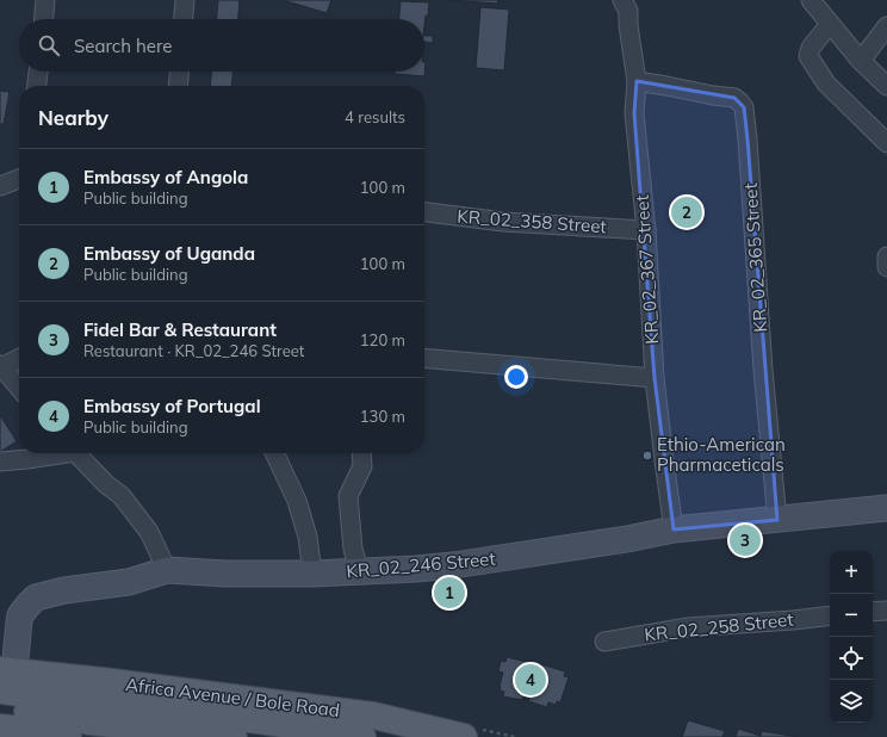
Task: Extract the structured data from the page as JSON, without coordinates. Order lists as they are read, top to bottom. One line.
{"streets":{"main road":["Africa Avenue / Bole Road"],"street":["KR_02_358 Street","KR_02_365 Street","KR_02_367 Street","KR_02_246 Street","KR_02_258 Street"]},"crossings":[["KR_02_358 Street","KR_02_367 Street"],["KR_02_365 Street","KR_02_367 Street"],["KR_02_365 Street","KR_02_246 Street"],["KR_02_367 Street","KR_02_246 Street"],["KR_02_246 Street","Africa Avenue / Bole Road"]],"places":["Ethio-American Pharmaceticals"],"page":{"search":"Search here","heading":["Nearby","4 results"],"list":[{"mark":"1","name":"Embassy of Angola","note":"Public building","value":"100 m"},{"mark":"2","name":"Embassy of Uganda","note":"Public building","value":"100 m"},{"mark":"3","name":"Fidel Bar & Restaurant","note":"Restaurant · KR_02_246 Street","value":"120 m"},{"mark":"4","name":"Embassy of Portugal","note":"Public building","value":"130 m"}],"pins":["2","3","1","4"],"map_buttons":["+","−"]}}
